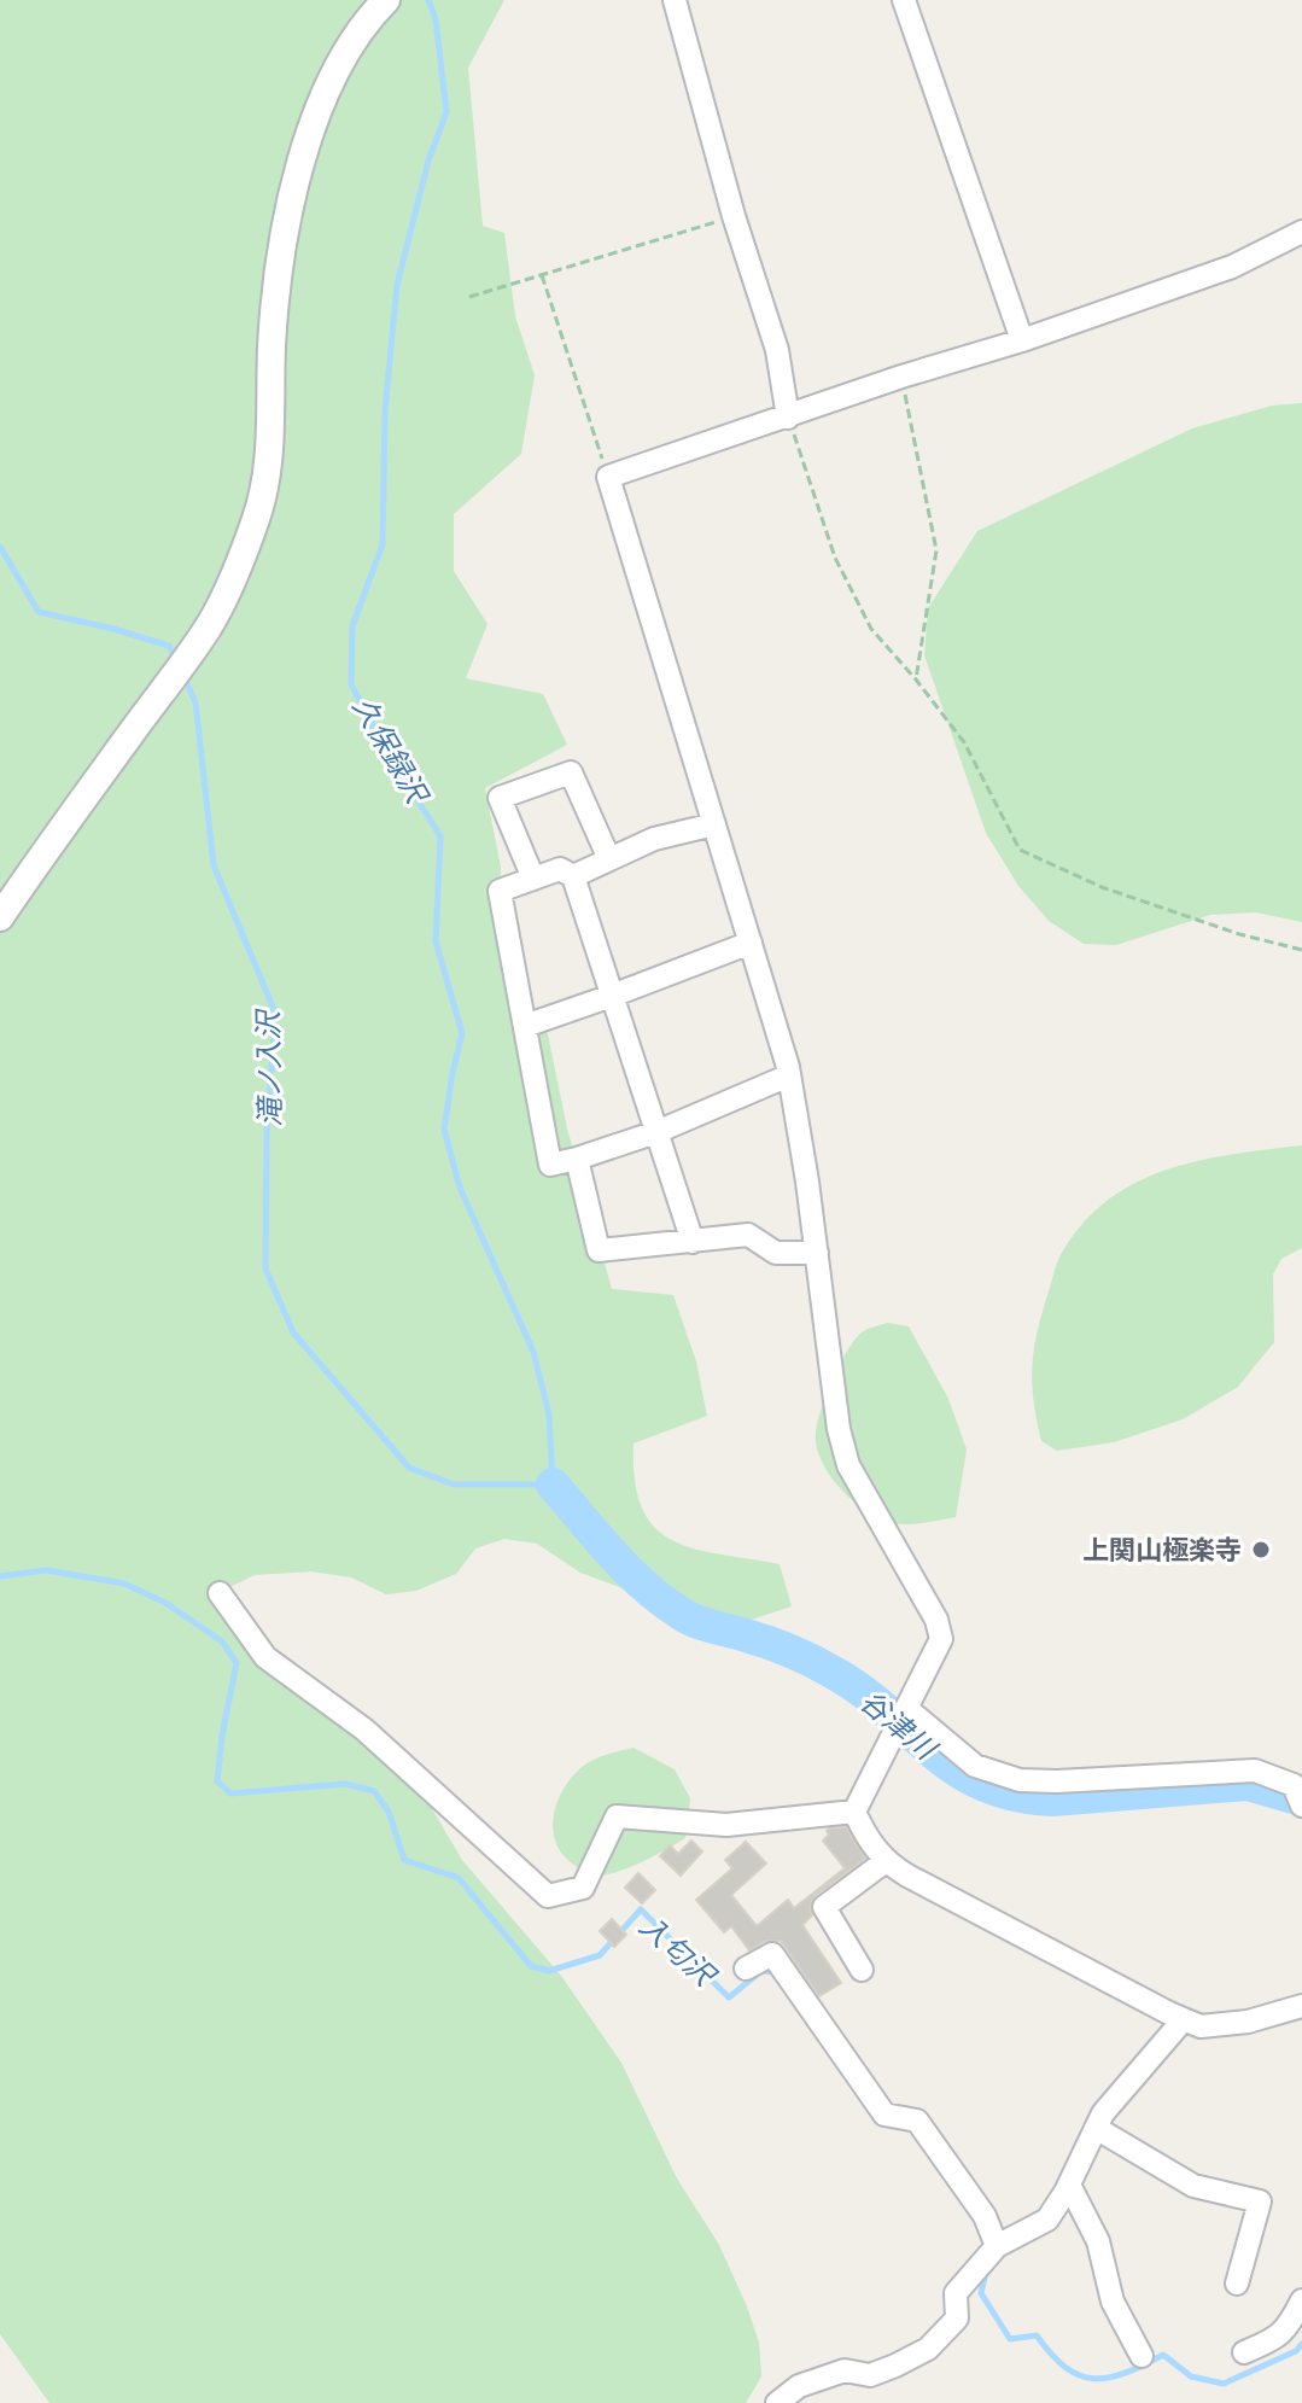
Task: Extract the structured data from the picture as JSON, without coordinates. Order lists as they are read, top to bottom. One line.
{"water":["久保録沢","滝ノ入沢","谷津川","入匂沢"],"places":["上関山極楽寺"]}
